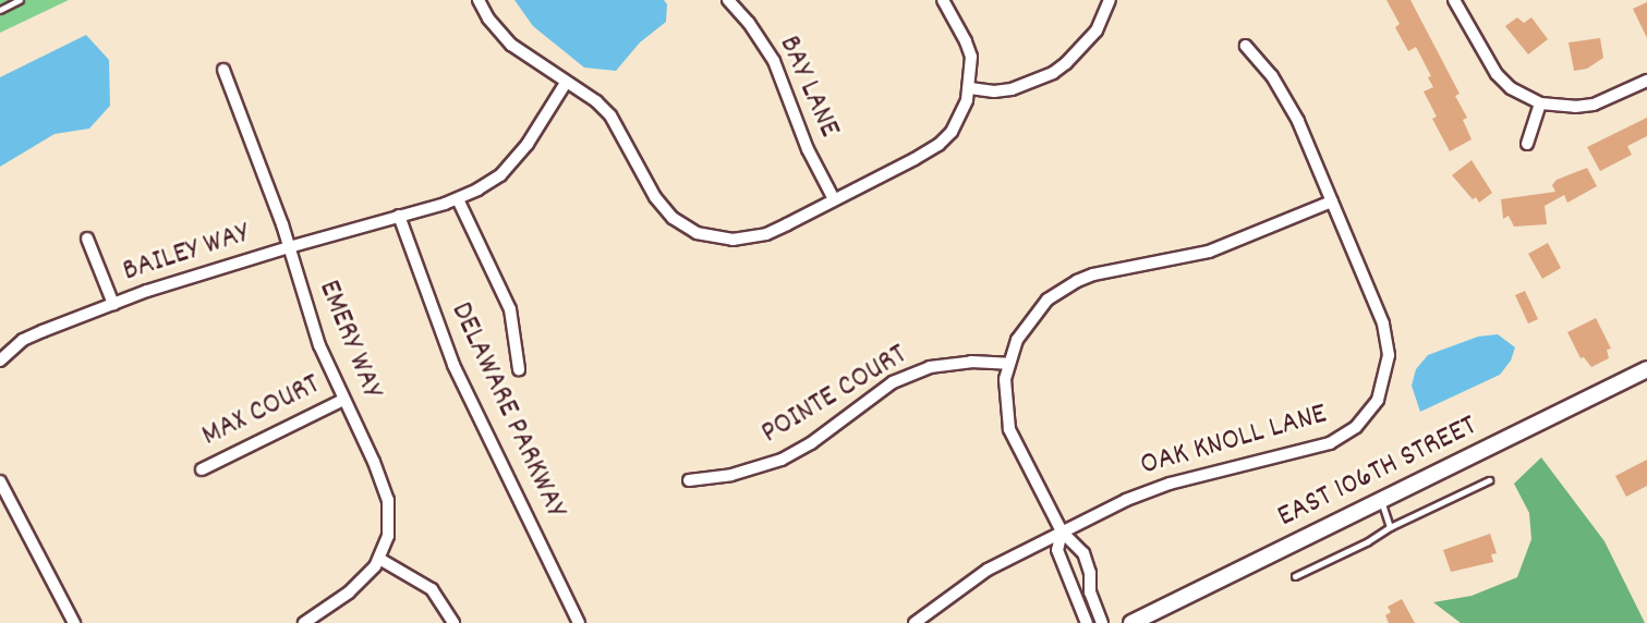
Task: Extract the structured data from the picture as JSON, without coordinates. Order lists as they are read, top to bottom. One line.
{"streets":{"main road":["EAST 106TH STREET"],"street":["BAY LANE","BAILEY WAY","EMERY WAY","POINTE COURT","DELAWARE PARKWAY","MAX COURT","OAK KNOLL LANE"]},"crossings":[["BAILEY WAY","EMERY WAY"],["BAILEY WAY","DELAWARE PARKWAY"],["EMERY WAY","MAX COURT"]]}
